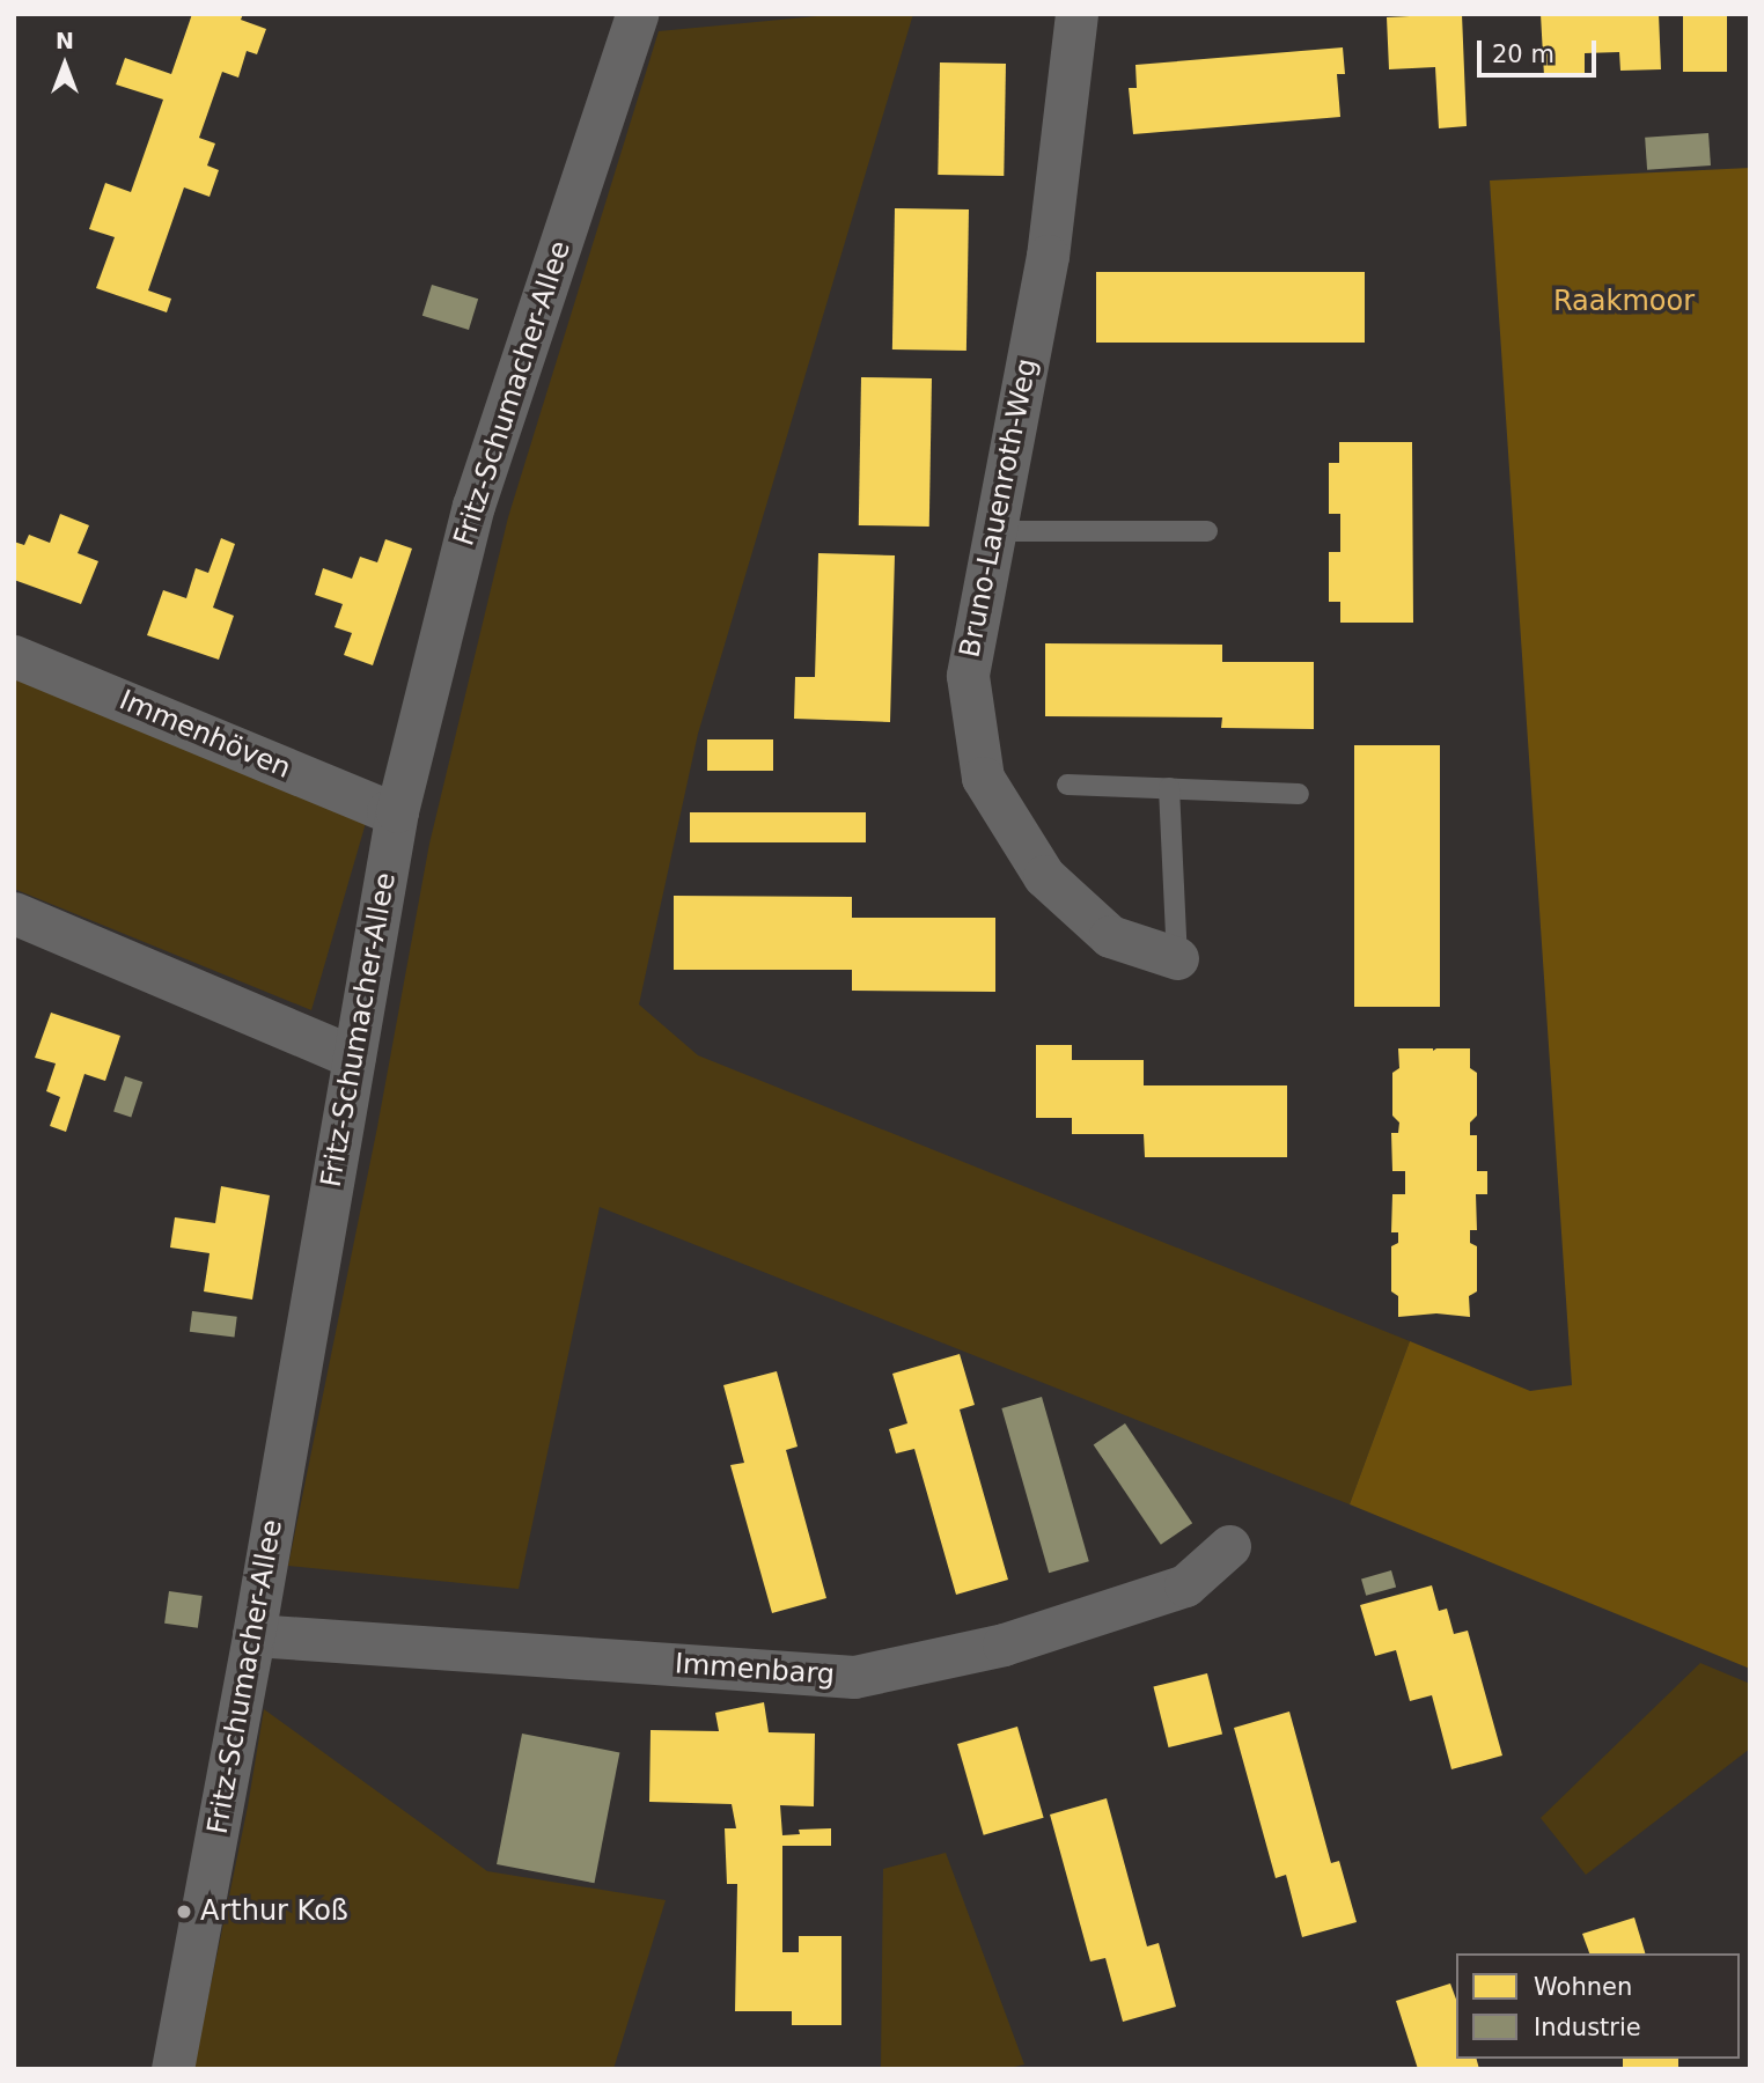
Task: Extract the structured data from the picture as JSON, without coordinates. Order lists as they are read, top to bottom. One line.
{"streets":{"street":["Fritz-Schumacher-Allee","Bruno-Lauenroth-Weg","Immenhöven","Immenbarg"]},"crossings":[["Fritz-Schumacher-Allee","Immenhöven"],["Fritz-Schumacher-Allee","Immenbarg"]],"parks":["Raakmoor"],"places":["Arthur Koß"],"legend":["Wohnen","Industrie"],"scale_bar":"20 m","north":"top"}
